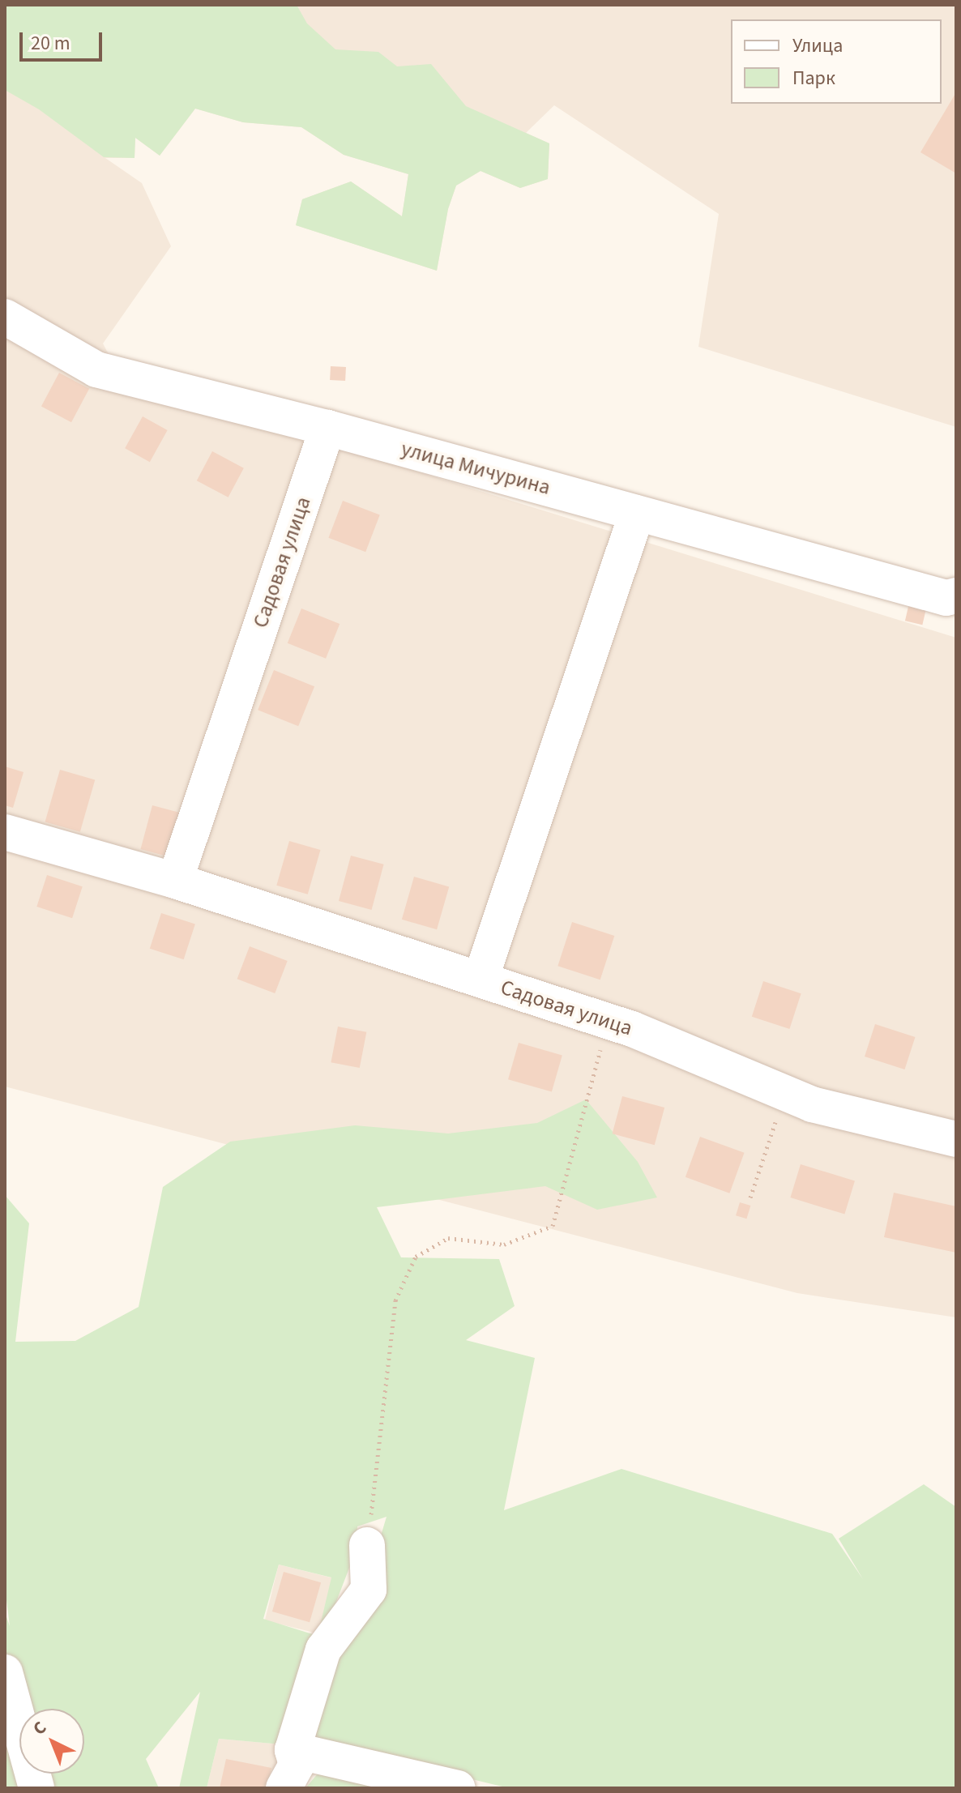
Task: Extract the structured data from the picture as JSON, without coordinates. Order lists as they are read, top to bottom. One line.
{"streets":{"street":["улица Мичурина","Садовая улица"]},"crossings":[["улица Мичурина","Садовая улица"]],"legend":["Улица","Парк"],"scale_bar":"20 m","north":"top left"}
